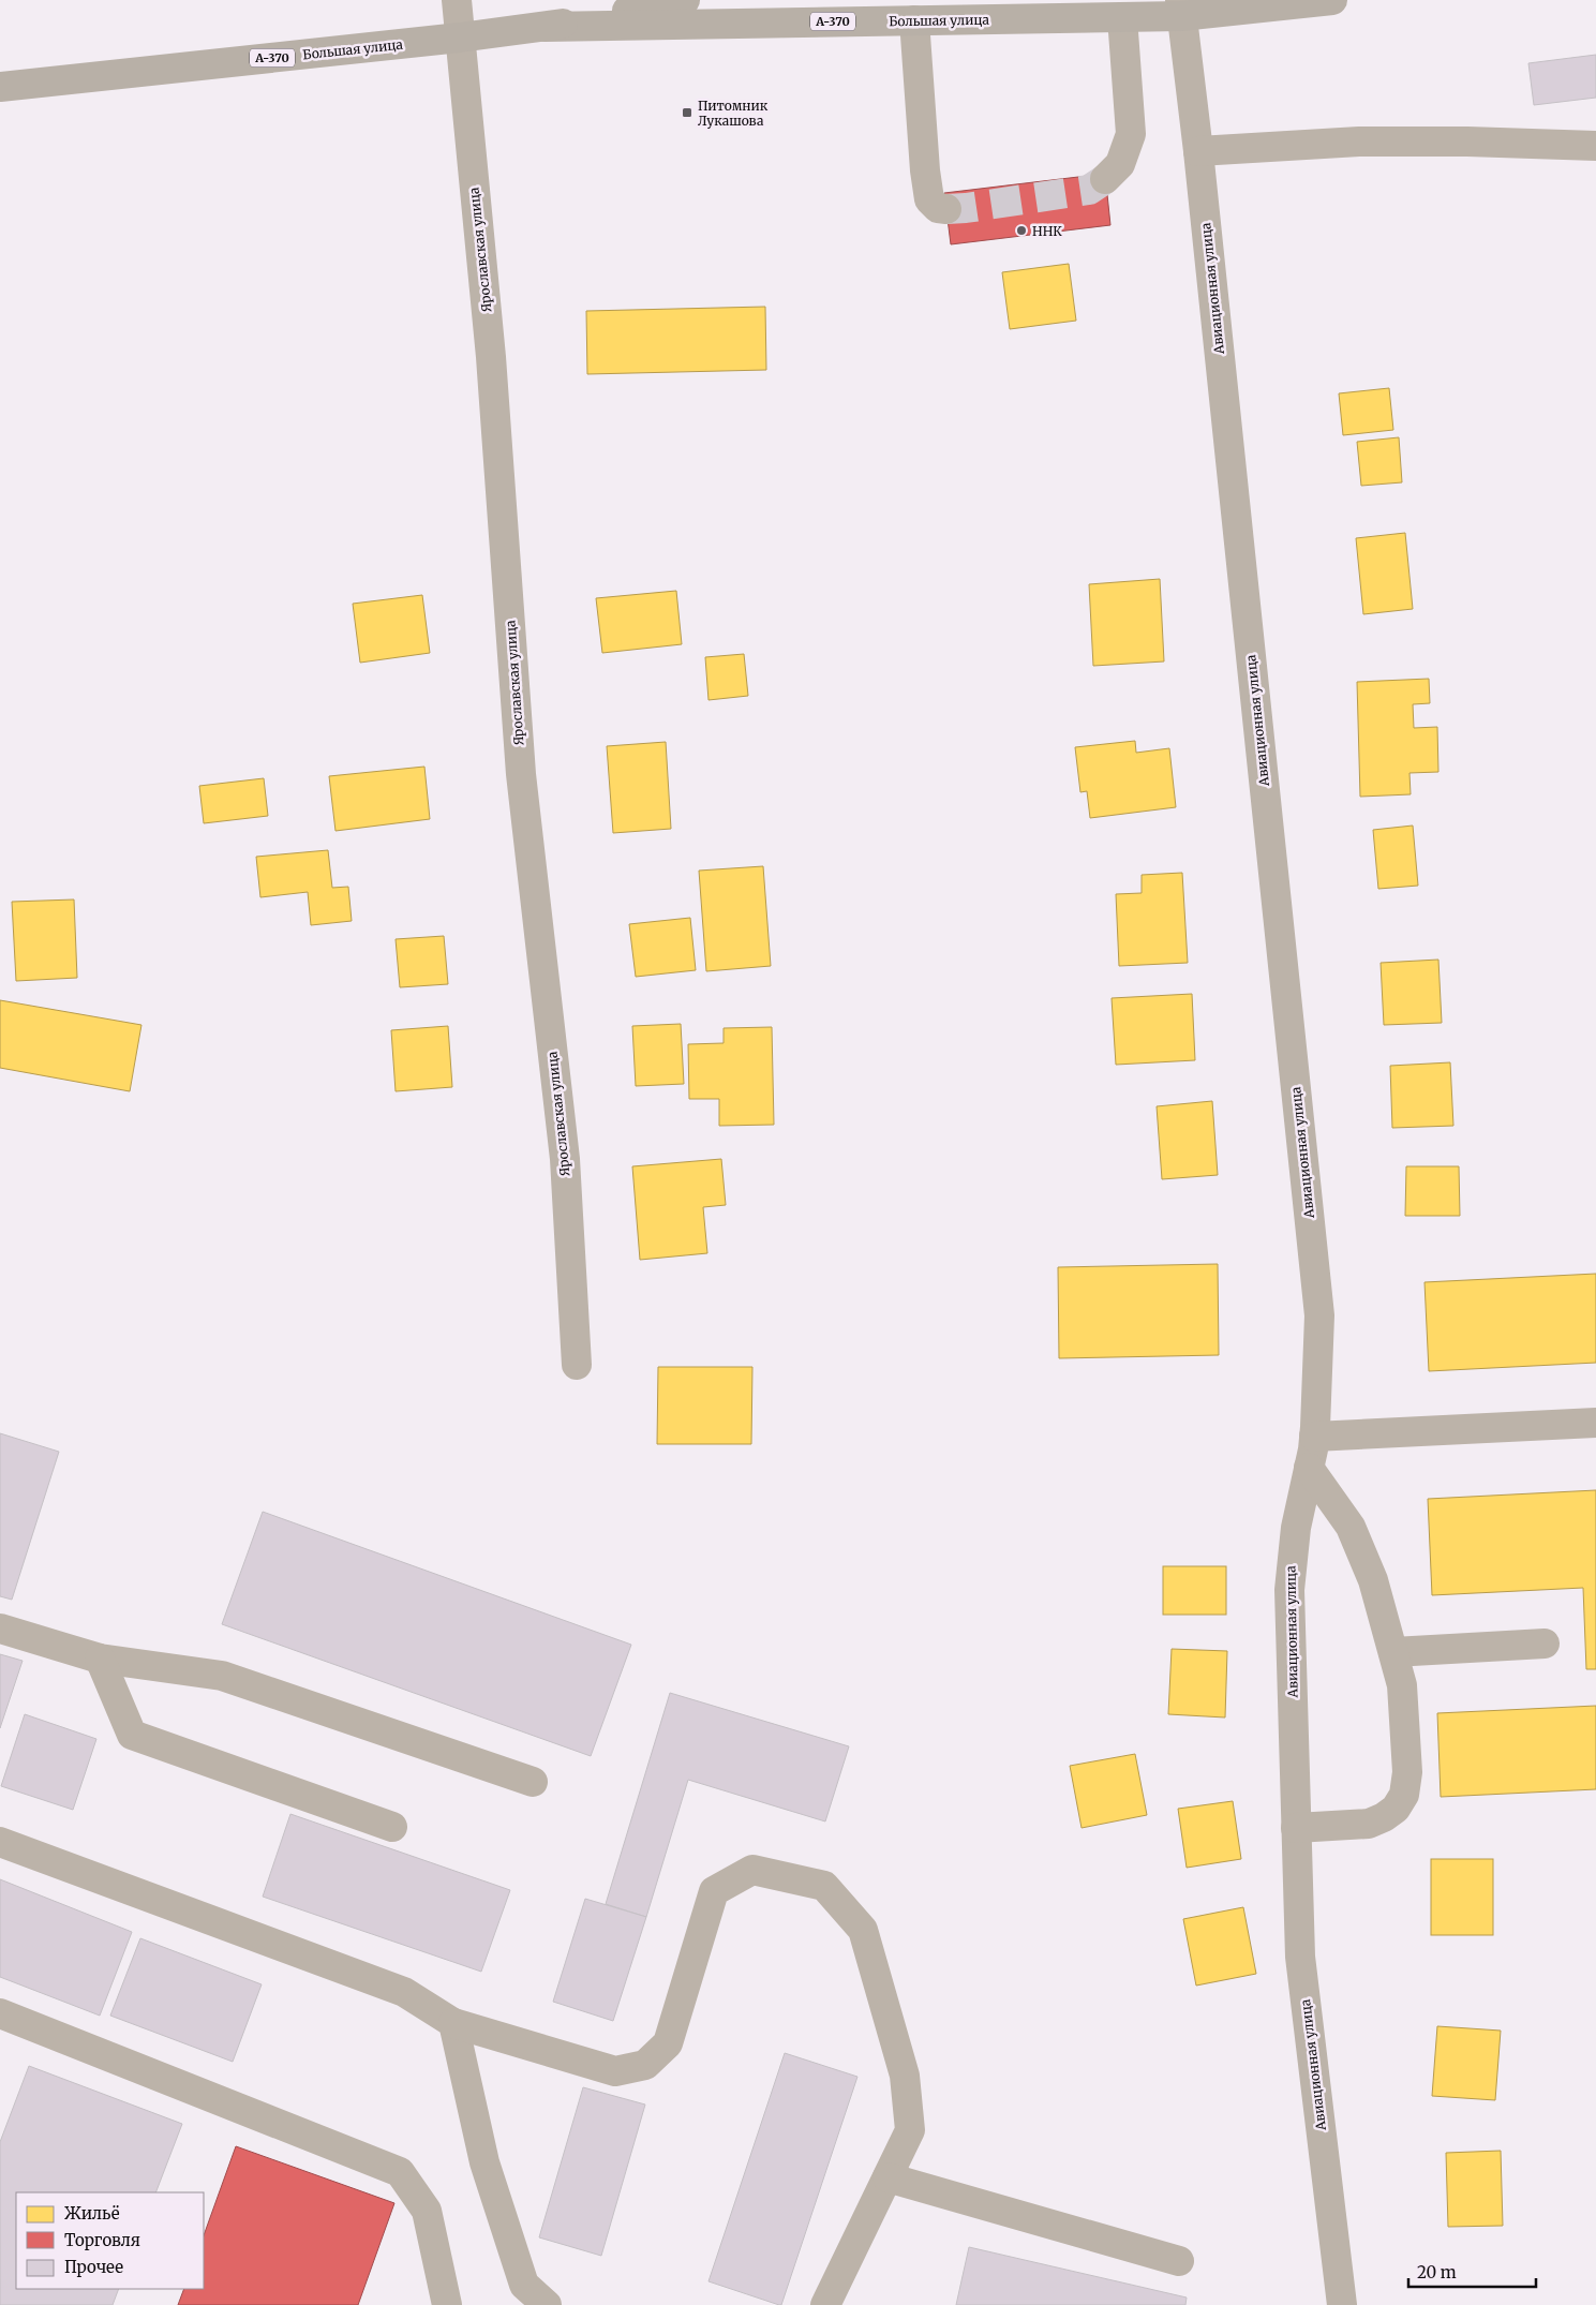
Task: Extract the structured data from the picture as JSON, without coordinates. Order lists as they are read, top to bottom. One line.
{"streets":{"highway":["Большая улица","А-370"],"street":["Ярославская улица","Авиационная улица"]},"crossings":[["Большая улица","Ярославская улица"],["Большая улица","Авиационная улица"]],"places":{"transit":["Питомник Лукашова"],"other":["ННК"]},"legend":["Жильё","Торговля","Прочее"],"scale_bar":"20 m"}
